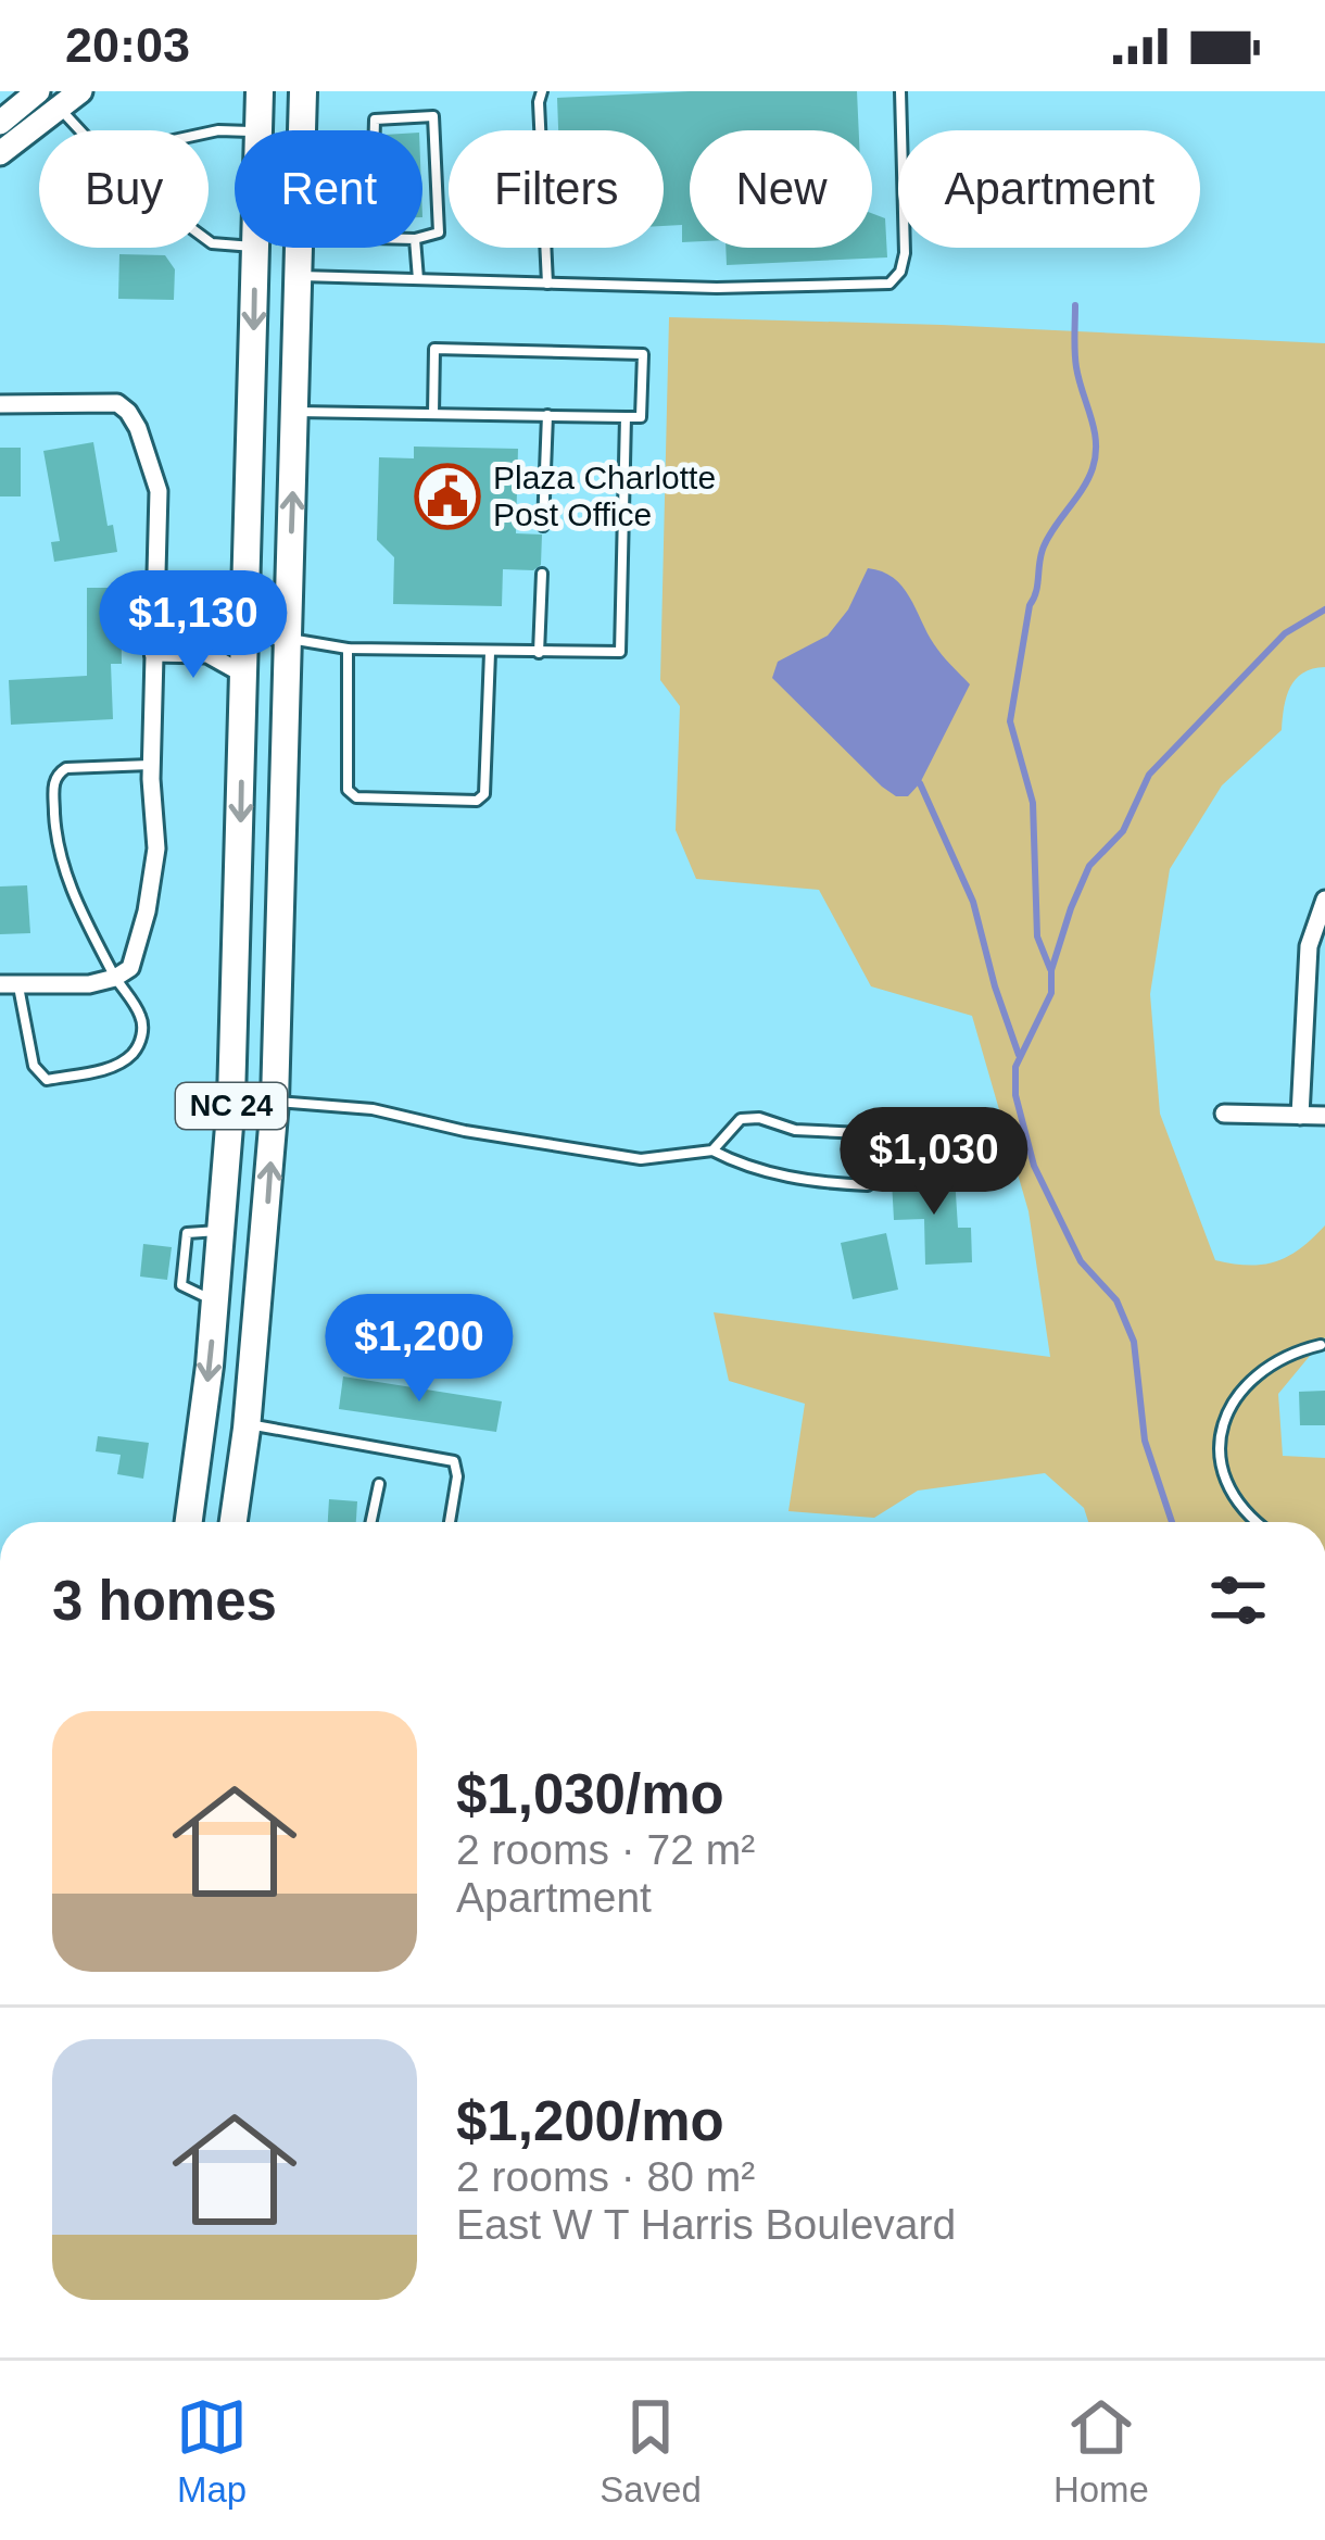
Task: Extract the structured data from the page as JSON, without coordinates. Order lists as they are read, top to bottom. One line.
{"streets":{"main road":["NC 24"]},"places":{"public building":["Plaza Charlotte Post Office"]},"page":{"status":"20:03","chip":["Buy","Rent","Filters","New","Apartment"],"price":["$1,130","$1,030","$1,200"],"heading":"3 homes","list":[{"name":"$1,030/mo","note":"2 rooms · 72 m² · Apartment"},{"name":"$1,200/mo","note":"2 rooms · 80 m² · East W T Harris Boulevard"}],"tabs":["Map","Saved","Home"]}}
